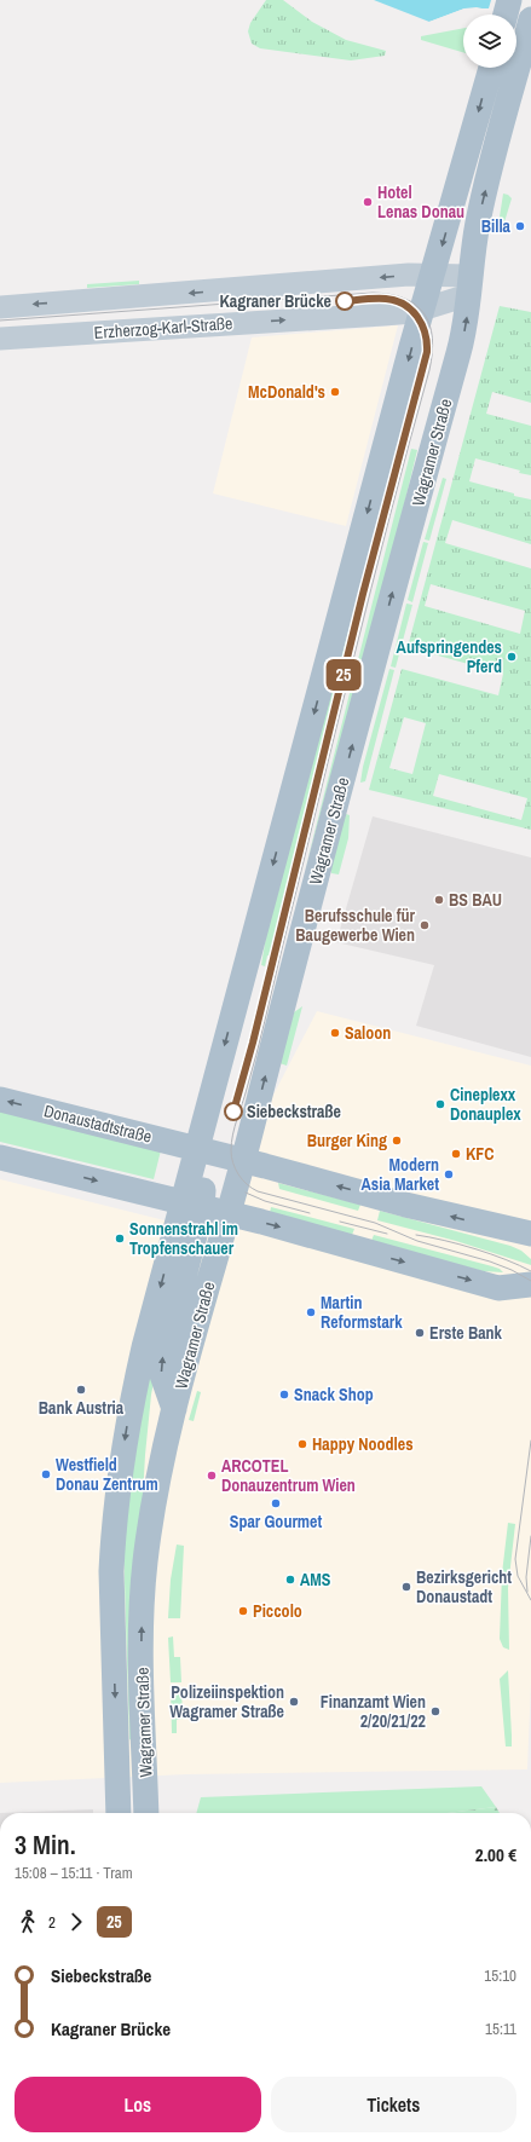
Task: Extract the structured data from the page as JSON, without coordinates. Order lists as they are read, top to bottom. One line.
{"streets":{"main road":["Erzherzog-Karl-Straße","Wagramer Straße","Donaustadtstraße"]},"crossings":[["Erzherzog-Karl-Straße","Wagramer Straße"],["Wagramer Straße","Donaustadtstraße"]],"places":["Hotel Lenas Donau","Billa","Kagraner Brücke","McDonald's","Aufspringendes Pferd","BS BAU","Berufsschule für Baugewerbe Wien","Saloon","Cineplexx Donauplex","Siebeckstraße","Burger King","KFC","Modern Asia Market","Sonnenstrahl im Tropfenschauer","Martin Reformstark","Erste Bank","Bank Austria","Snack Shop","Happy Noodles","Westfield Donau Zentrum","ARCOTEL Donauzentrum Wien","Spar Gourmet","AMS","Bezirksgericht Donaustadt","Piccolo","Polizeiinspektion Wagramer Straße","Finanzamt Wien 2/20/21/22"],"lines":["tram line 25"],"page":{"on_map":"25","heading":["3 Min.","15:08 – 15:11 · Tram","2.00 €"],"legs":["2","25"],"list":[{"name":"Siebeckstraße","value":"15:10"},{"name":"Kagraner Brücke","value":"15:11"}],"buttons":["Los","Tickets"]}}
